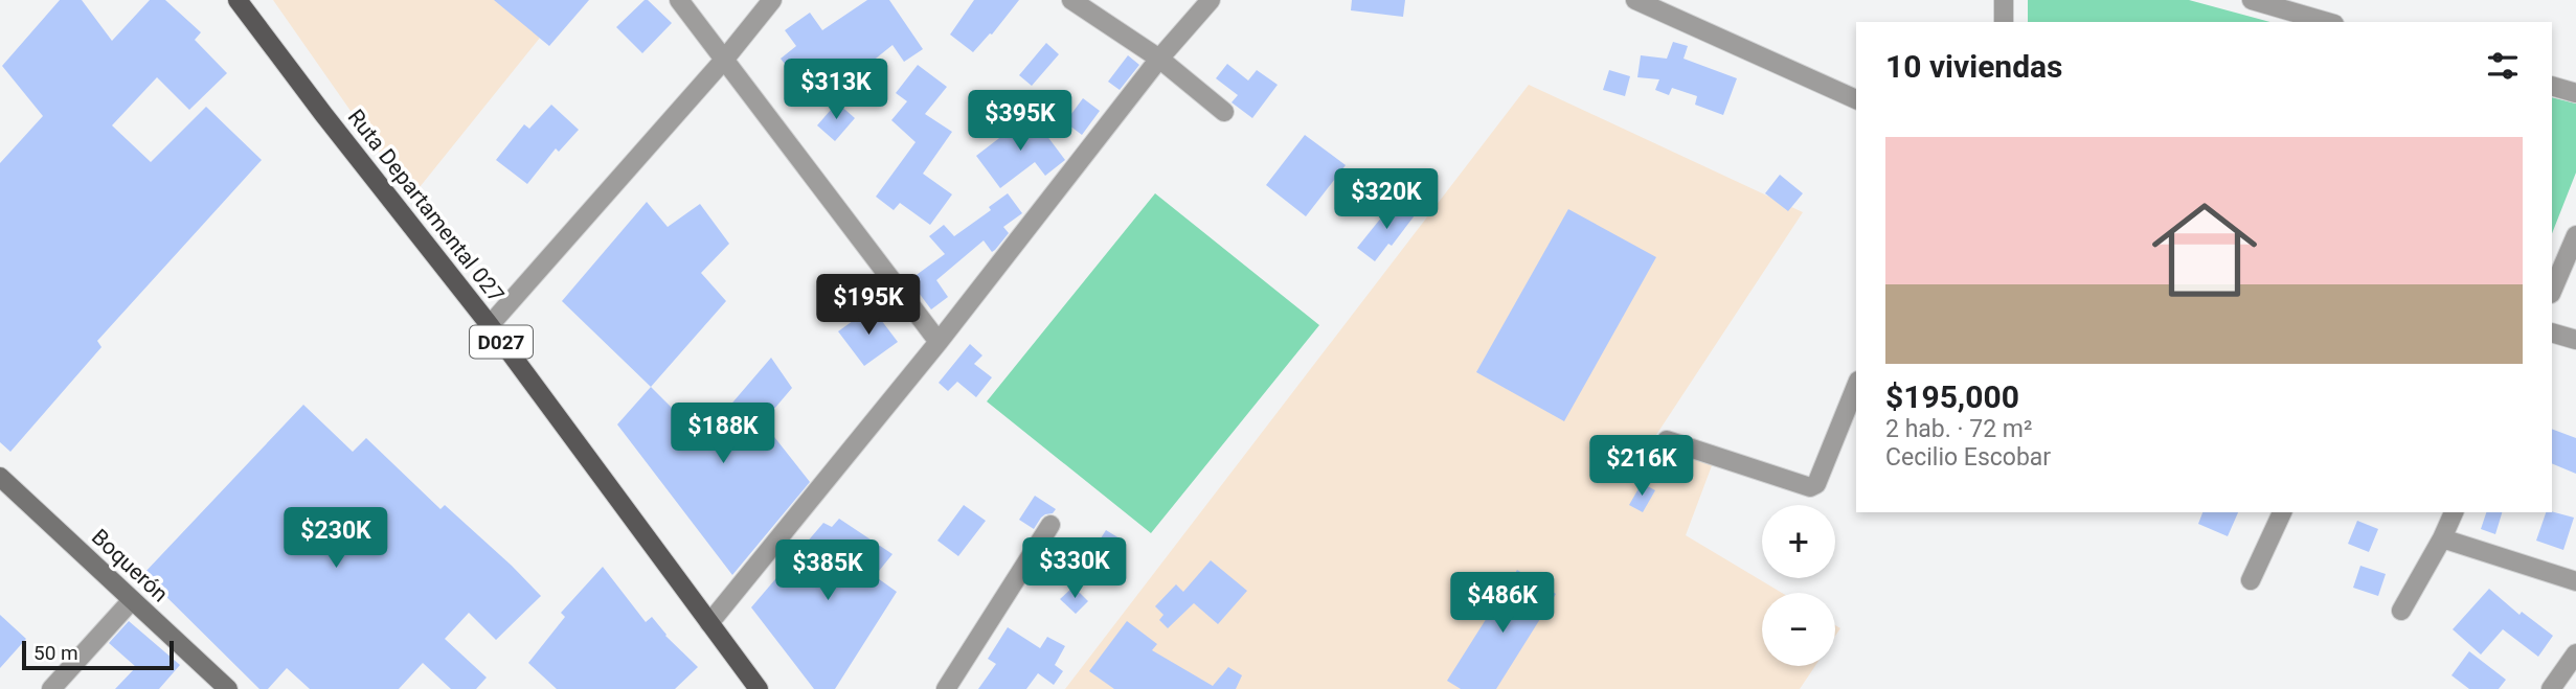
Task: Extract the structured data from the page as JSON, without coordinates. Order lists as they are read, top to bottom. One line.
{"streets":{"main road":["Ruta Departamental 027","D027"],"street":["Boquerón"]},"scale_bar":"50 m","page":{"heading":"10 viviendas","price":["$313K","$395K","$320K","$195K","$188K","$216K","$230K","$330K","$385K","$486K"],"list":[{"name":"$195,000","note":"2 hab. · 72 m² · Cecilio Escobar"}],"map_buttons":["+","−"],"scale":"50 m"}}
